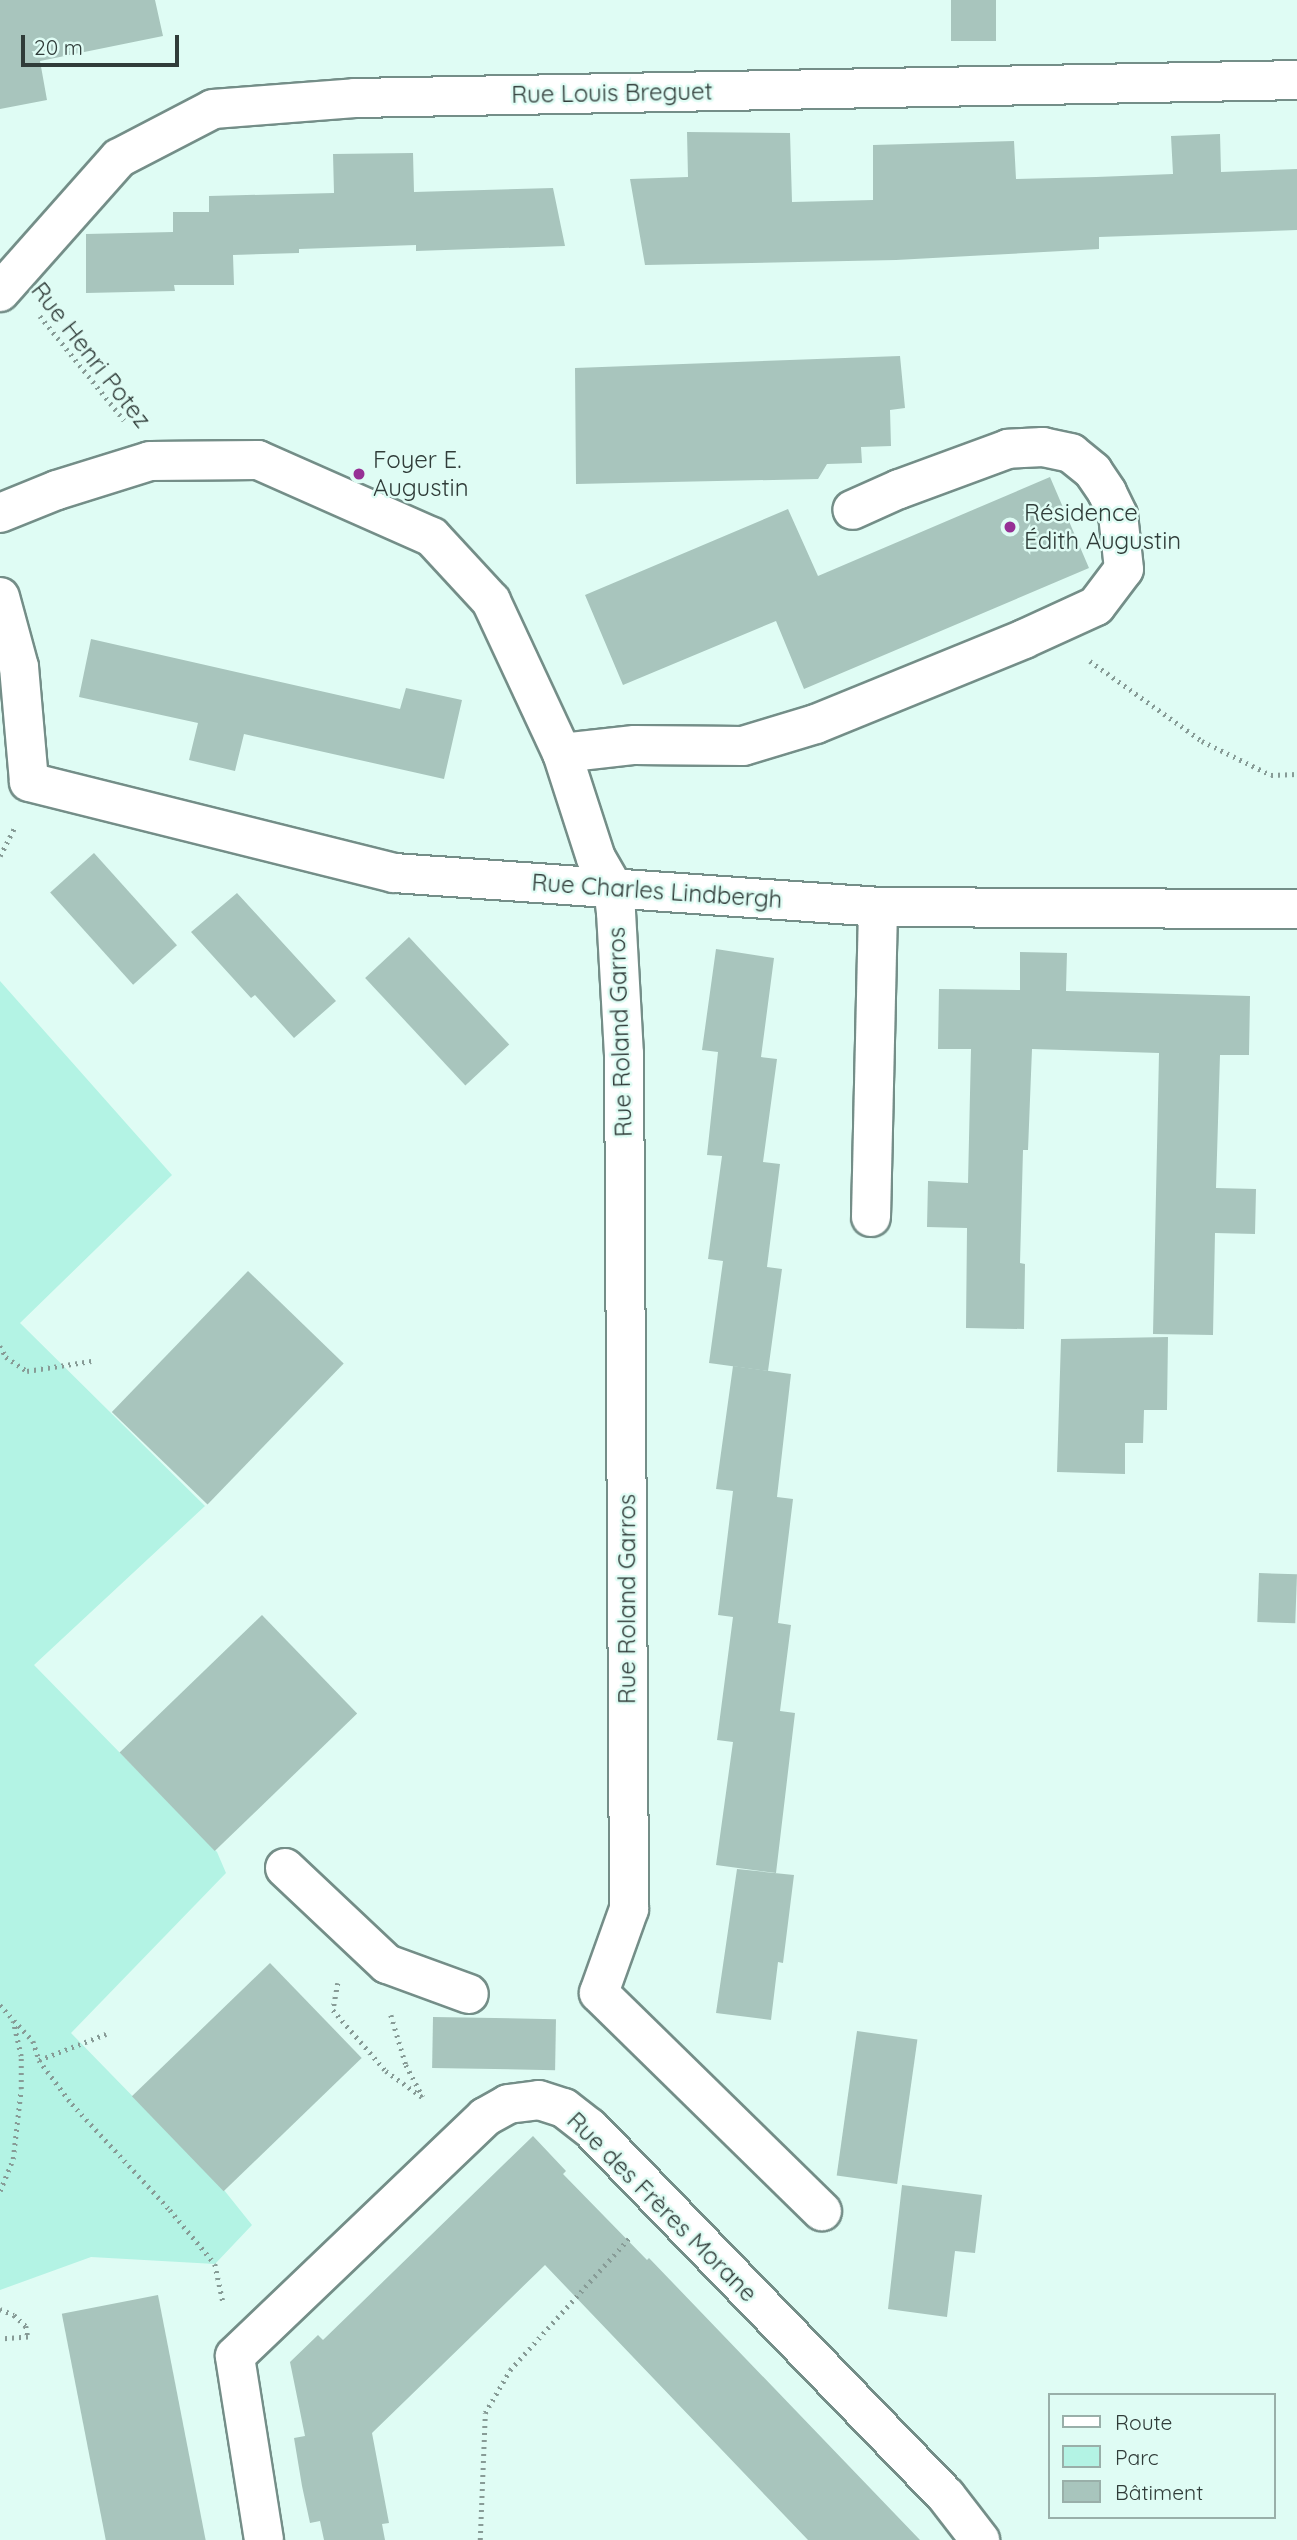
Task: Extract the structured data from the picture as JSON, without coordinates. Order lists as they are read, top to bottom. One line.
{"streets":{"street":["Rue Louis Breguet","Rue Charles Lindbergh","Rue Roland Garros","Rue des Frères Morane"],"path":["Rue Henri Potez"]},"crossings":[["Rue Louis Breguet","Rue Henri Potez"],["Rue Charles Lindbergh","Rue Roland Garros"]],"places":["Foyer E. Augustin","Résidence Édith Augustin"],"legend":["Route","Parc","Bâtiment"],"scale_bar":"20 m"}
